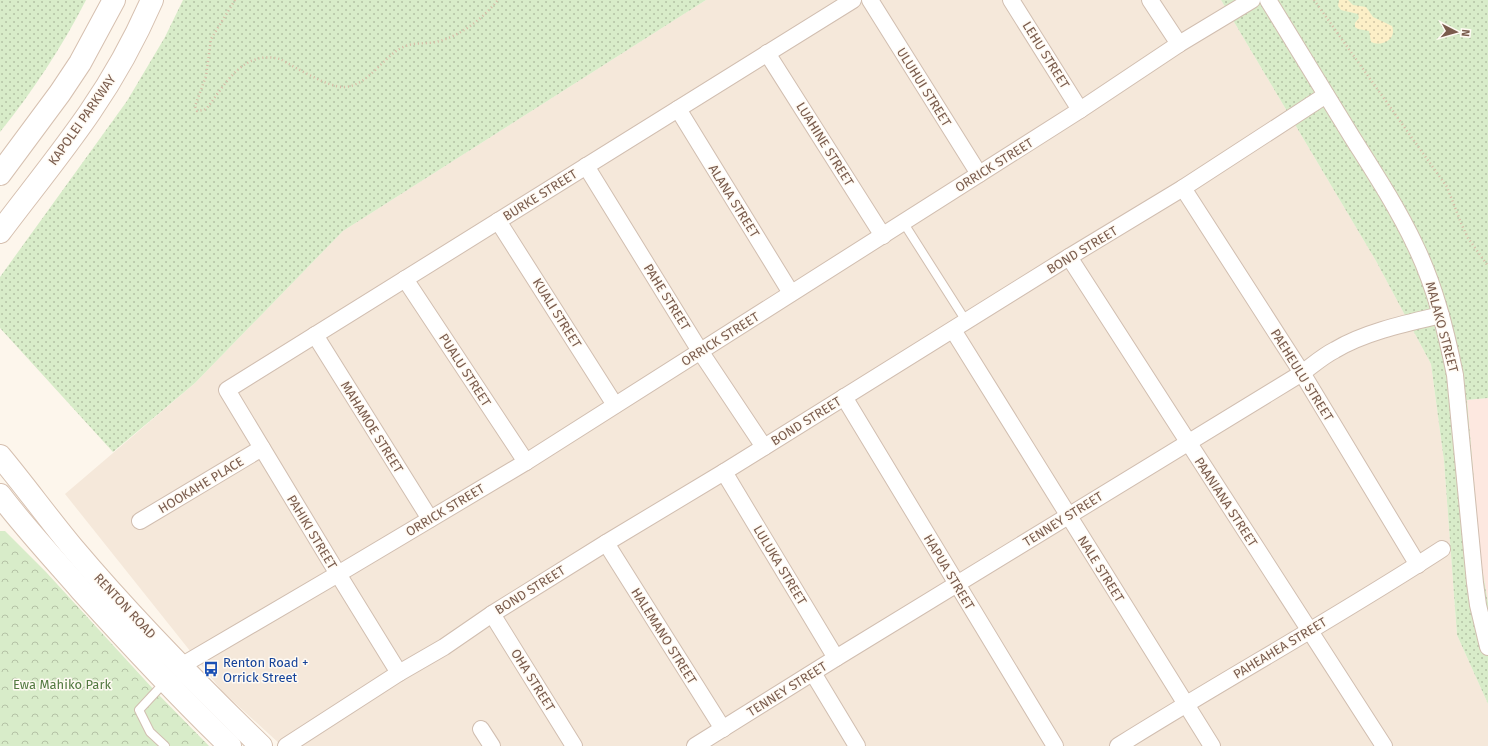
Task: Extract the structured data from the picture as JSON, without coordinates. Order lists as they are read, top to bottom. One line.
{"streets":{"street":["LEHU STREET","ULUHUI STREET","KAPOLEI PARKWAY","LUAHINE STREET","ORRICK STREET","BURKE STREET","ALANA STREET","BOND STREET","PAHE STREET","KUALI STREET","MALAKO STREET","PUALU STREET","PAEHEULU STREET","MAHAMOE STREET","HOOKAHE PLACE","PAANIANA STREET","TENNEY STREET","PAHIKI STREET","LULUKA STREET","NALE STREET","HAPUA STREET","RENTON ROAD","HALEMANO STREET","PAHEAHEA STREET","OHA STREET"]},"crossings":[["LEHU STREET","ORRICK STREET"],["ULUHUI STREET","ORRICK STREET"],["LUAHINE STREET","ORRICK STREET"],["LUAHINE STREET","BURKE STREET"],["ORRICK STREET","ALANA STREET"],["ORRICK STREET","PAHE STREET"],["ORRICK STREET","KUALI STREET"],["ORRICK STREET","PUALU STREET"],["ORRICK STREET","MAHAMOE STREET"],["ORRICK STREET","PAHIKI STREET"],["ORRICK STREET","RENTON ROAD"],["BURKE STREET","ALANA STREET"],["BURKE STREET","PAHE STREET"],["BURKE STREET","KUALI STREET"],["BURKE STREET","PUALU STREET"],["BURKE STREET","MAHAMOE STREET"],["BURKE STREET","PAHIKI STREET"],["BOND STREET","PAHE STREET"],["BOND STREET","MALAKO STREET"],["BOND STREET","PAEHEULU STREET"],["BOND STREET","PAANIANA STREET"],["BOND STREET","PAHIKI STREET"],["BOND STREET","LULUKA STREET"],["BOND STREET","NALE STREET"],["BOND STREET","HAPUA STREET"],["BOND STREET","HALEMANO STREET"],["BOND STREET","OHA STREET"],["MALAKO STREET","TENNEY STREET"],["PAEHEULU STREET","TENNEY STREET"],["PAEHEULU STREET","PAHEAHEA STREET"],["HOOKAHE PLACE","PAHIKI STREET"],["PAANIANA STREET","TENNEY STREET"],["PAANIANA STREET","PAHEAHEA STREET"],["TENNEY STREET","LULUKA STREET"],["TENNEY STREET","NALE STREET"],["TENNEY STREET","HAPUA STREET"],["TENNEY STREET","HALEMANO STREET"],["NALE STREET","PAHEAHEA STREET"]],"parks":["Ewa Mahiko Park"],"places":{"bus stop":["Renton Road + Orrick Street"]},"north":"right"}
